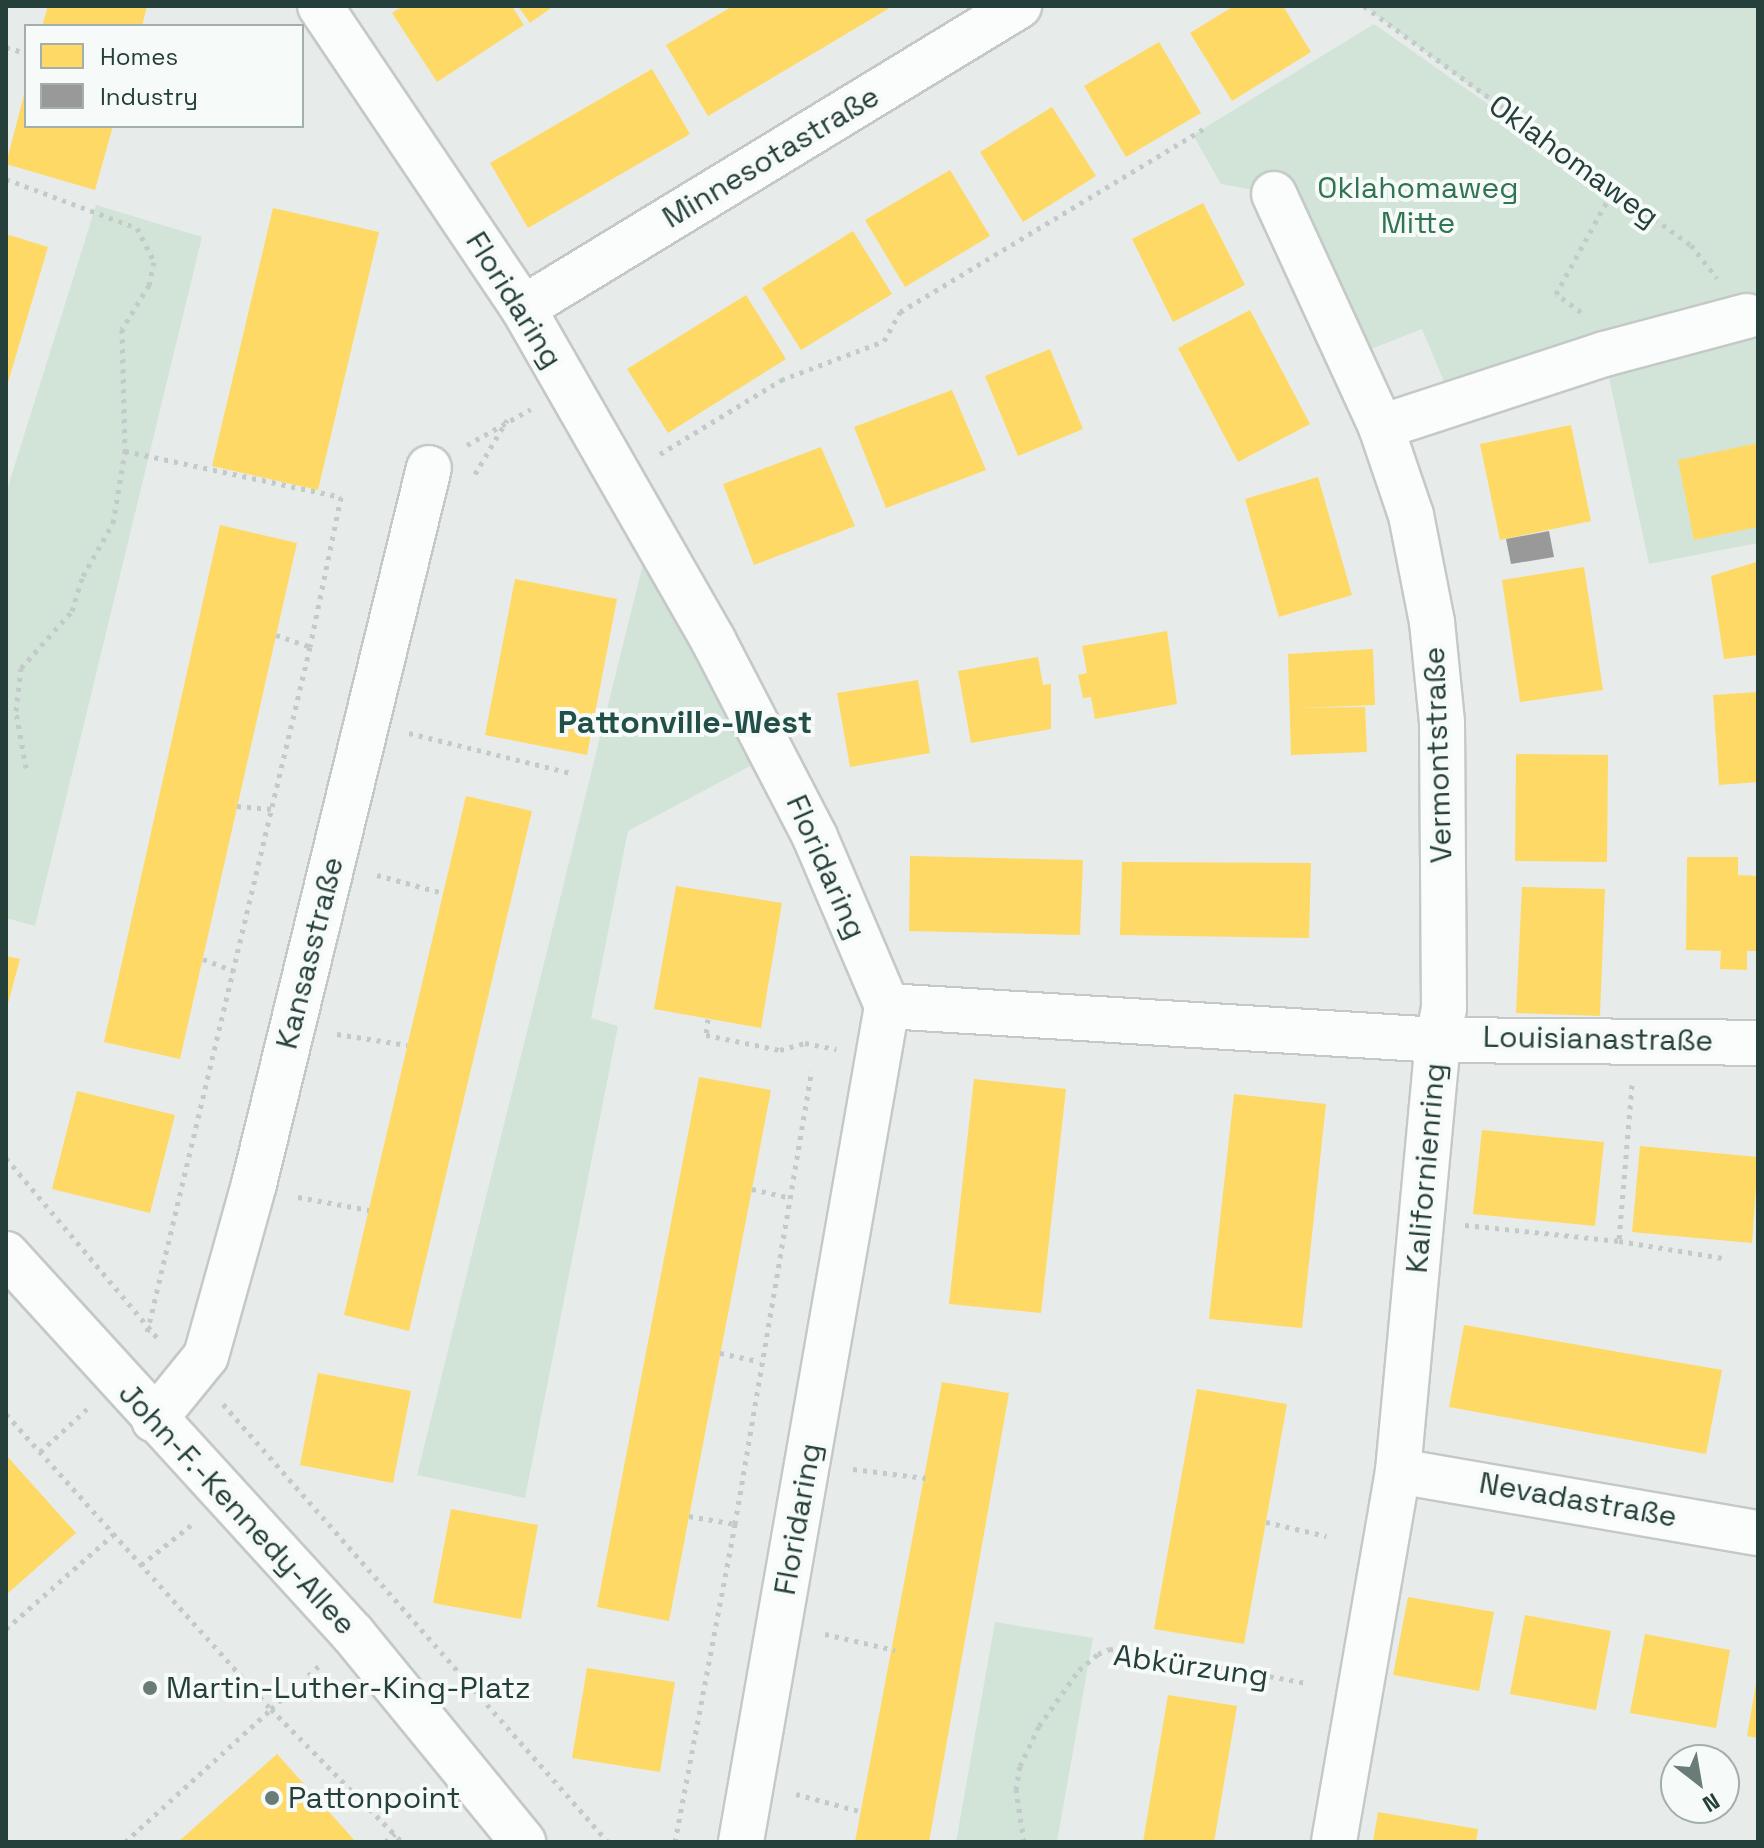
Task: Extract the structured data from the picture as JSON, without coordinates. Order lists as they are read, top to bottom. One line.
{"streets":{"street":["Minnesotastraße","Floridaring","Vermontstraße","Kansasstraße","Louisianastraße","Kalifornienring","Nevadastraße","John-F.-Kennedy-Allee"],"path":["Oklahomaweg","Abkürzung"]},"crossings":[["Minnesotastraße","Floridaring"],["Floridaring","Kalifornienring"],["Vermontstraße","Louisianastraße"],["Vermontstraße","Kalifornienring"],["Kansasstraße","John-F.-Kennedy-Allee"],["Louisianastraße","Kalifornienring"],["Kalifornienring","Nevadastraße"]],"districts":["Pattonville-West"],"parks":["Oklahomaweg Mitte"],"places":["Martin-Luther-King-Platz","Pattonpoint"],"legend":["Homes","Industry"],"north":"bottom right"}
